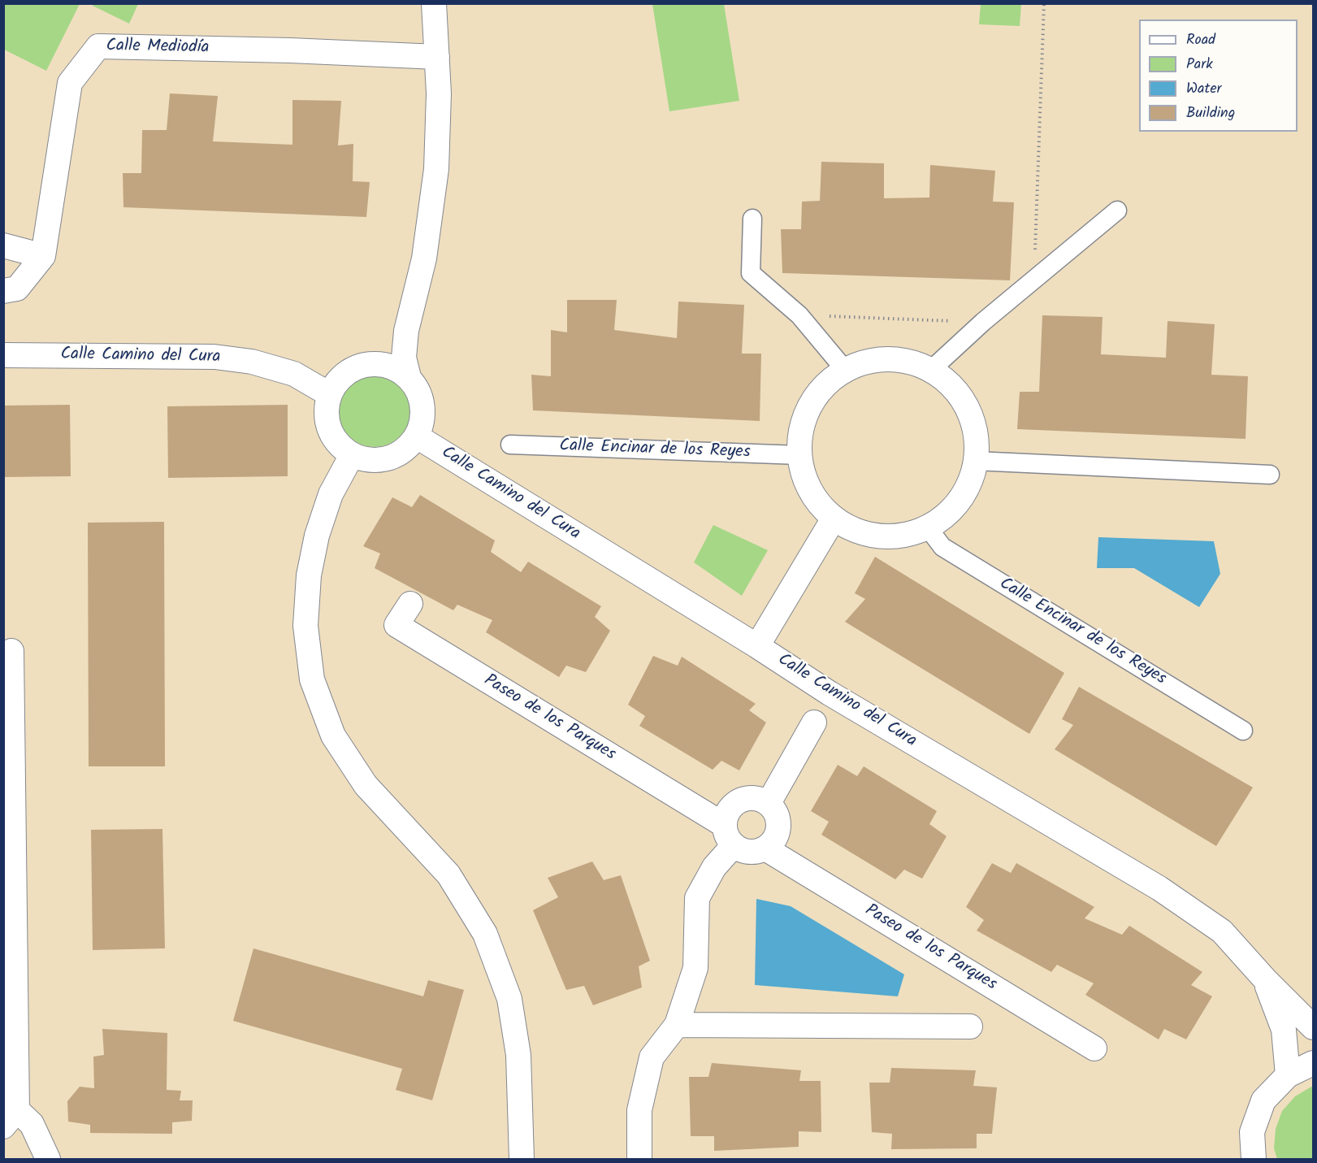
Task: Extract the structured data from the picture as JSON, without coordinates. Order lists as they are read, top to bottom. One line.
{"streets":{"street":["Calle Mediodía","Calle Camino del Cura","Calle Encinar de los Reyes","Paseo de los Parques"]},"legend":["Road","Park","Water","Building"]}
